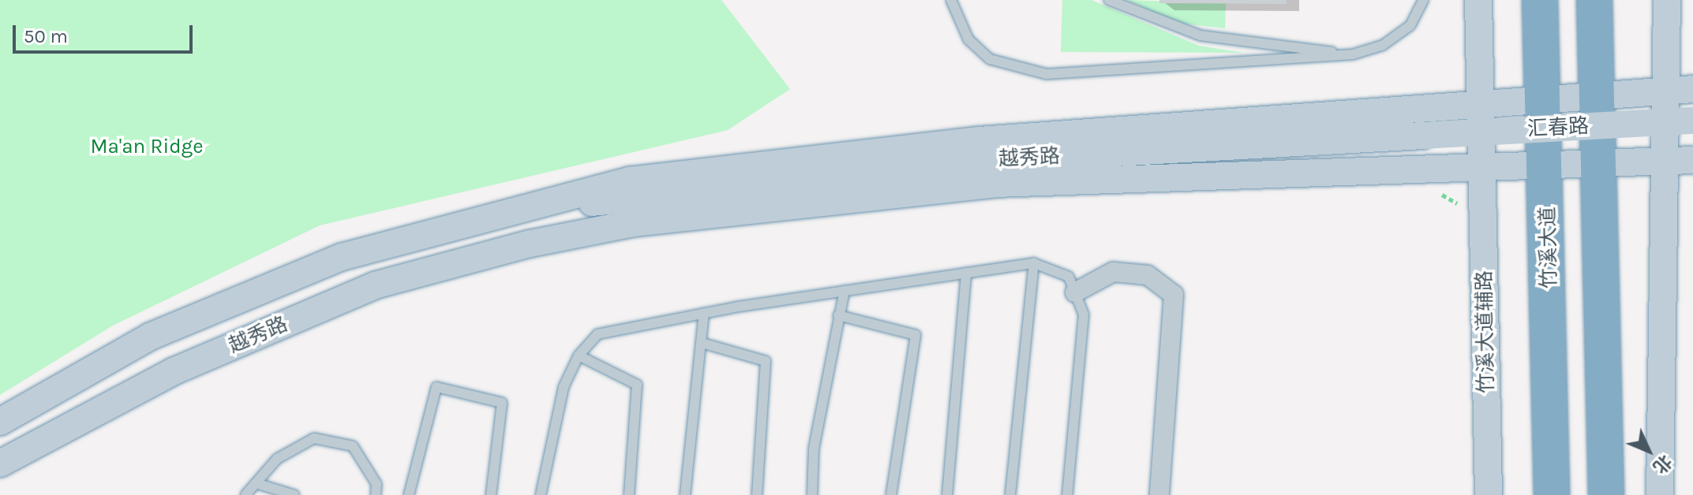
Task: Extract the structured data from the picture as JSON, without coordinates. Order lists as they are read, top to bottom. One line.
{"streets":{"highway":["竹溪大道"],"main road":["汇春路","越秀路","竹溪大道辅路"]},"crossings":[["汇春路","越秀路"]],"parks":["Ma'an Ridge"],"scale_bar":"50 m","north":"bottom right"}
